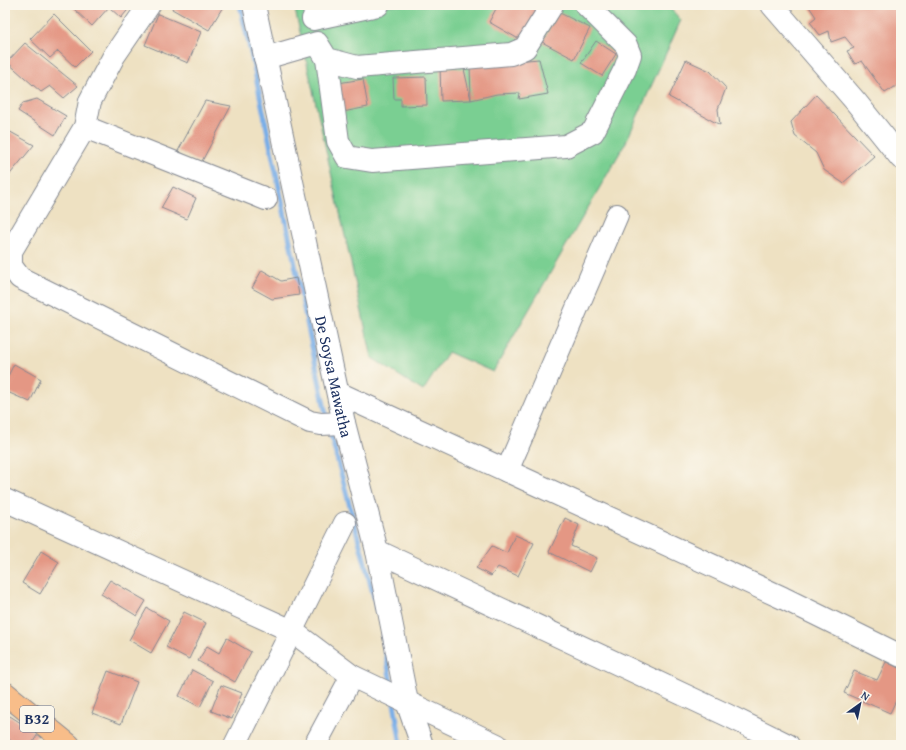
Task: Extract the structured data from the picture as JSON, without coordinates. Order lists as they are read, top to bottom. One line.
{"streets":{"main road":["B32"],"street":["De Soysa Mawatha"]},"north":"top right"}
